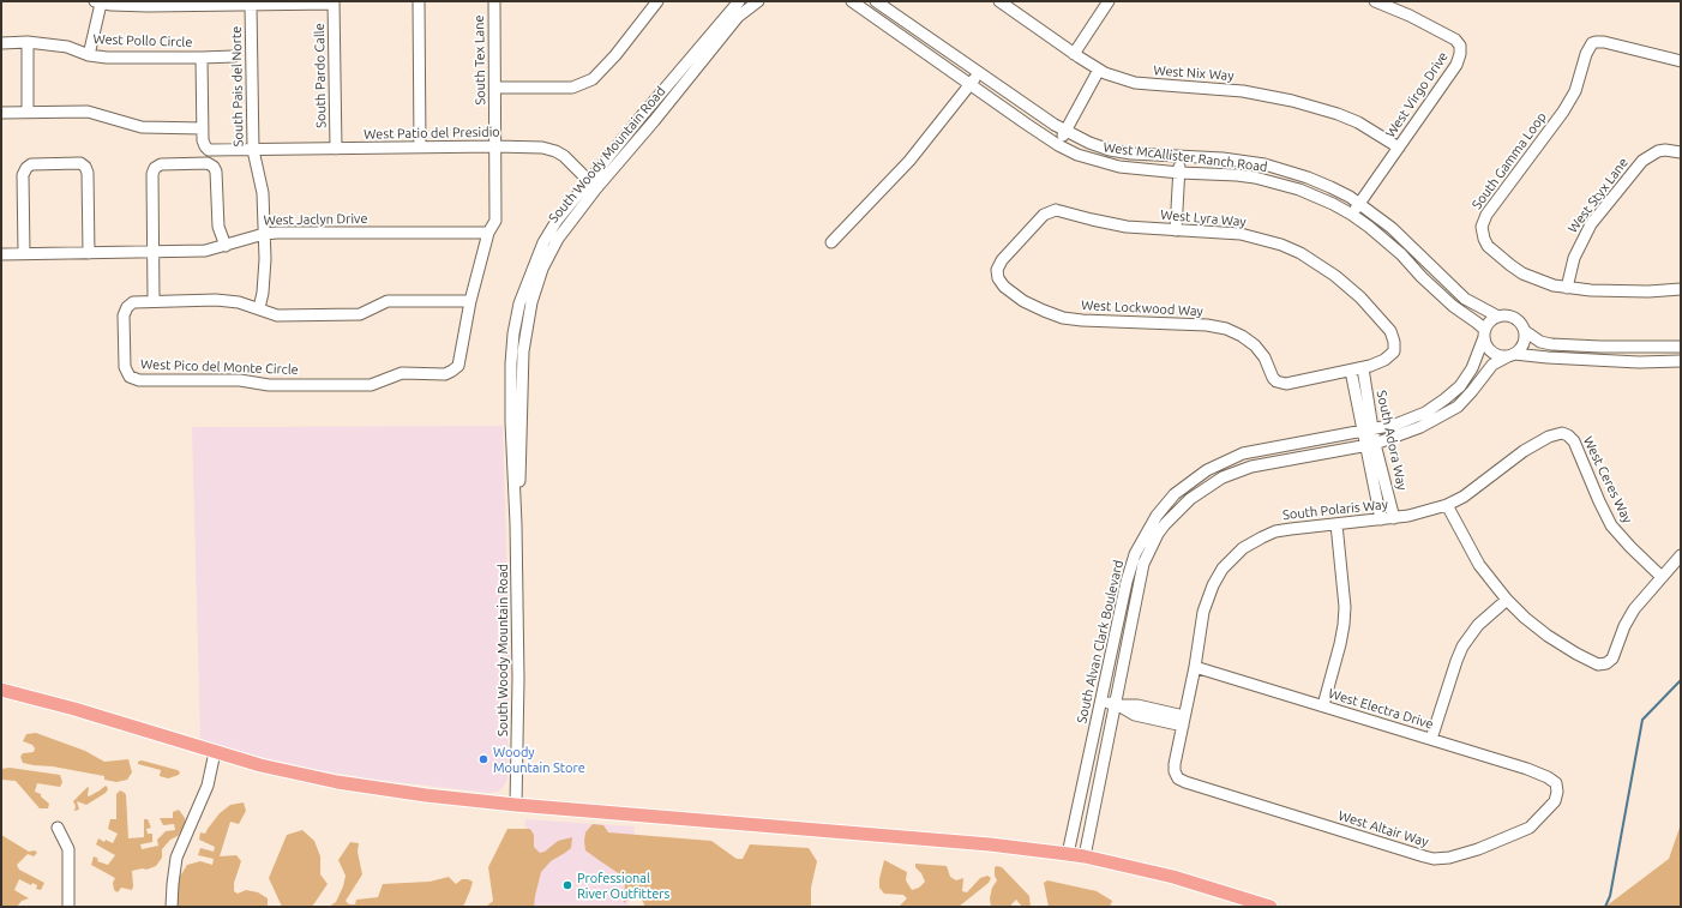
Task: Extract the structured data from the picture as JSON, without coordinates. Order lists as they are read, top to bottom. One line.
{"streets":{"street":["West Pollo Circle","South Tex Lane","West Nix Way","South Pardo Calle","South Pais del Norte","West Virgo Drive","West Patio del Presidio","South Woody Mountain Road","West McAllister Ranch Road","South Gamma Loop","West Styx Lane","West Lyra Way","West Jaclyn Drive","West Lockwood Way","West Pico del Monte Circle","South Adora Way","West Ceres Way","South Polaris Way","South Alvan Clark Boulevard","West Electra Drive","West Altair Way"]},"crossings":[["West Pollo Circle","South Pais del Norte"],["West Pollo Circle","West Patio del Presidio"],["South Tex Lane","West Patio del Presidio"],["South Tex Lane","West Pico del Monte Circle"],["West Nix Way","West Virgo Drive"],["South Pardo Calle","West Patio del Presidio"],["South Pais del Norte","West Patio del Presidio"],["South Pais del Norte","West Jaclyn Drive"],["South Pais del Norte","West Pico del Monte Circle"],["West Virgo Drive","West McAllister Ranch Road"],["West Patio del Presidio","South Woody Mountain Road"],["West Patio del Presidio","West Pico del Monte Circle"],["West McAllister Ranch Road","South Alvan Clark Boulevard"],["South Gamma Loop","West Styx Lane"],["West Lyra Way","West Lockwood Way"],["West Lyra Way","South Adora Way"],["West Jaclyn Drive","West Pico del Monte Circle"],["West Lockwood Way","South Adora Way"],["South Adora Way","South Polaris Way"],["South Adora Way","South Alvan Clark Boulevard"],["West Ceres Way","South Polaris Way"],["South Polaris Way","West Electra Drive"],["South Polaris Way","West Altair Way"],["West Electra Drive","West Altair Way"]],"places":["Woody Mountain Store","Professional River Outfitters"]}
